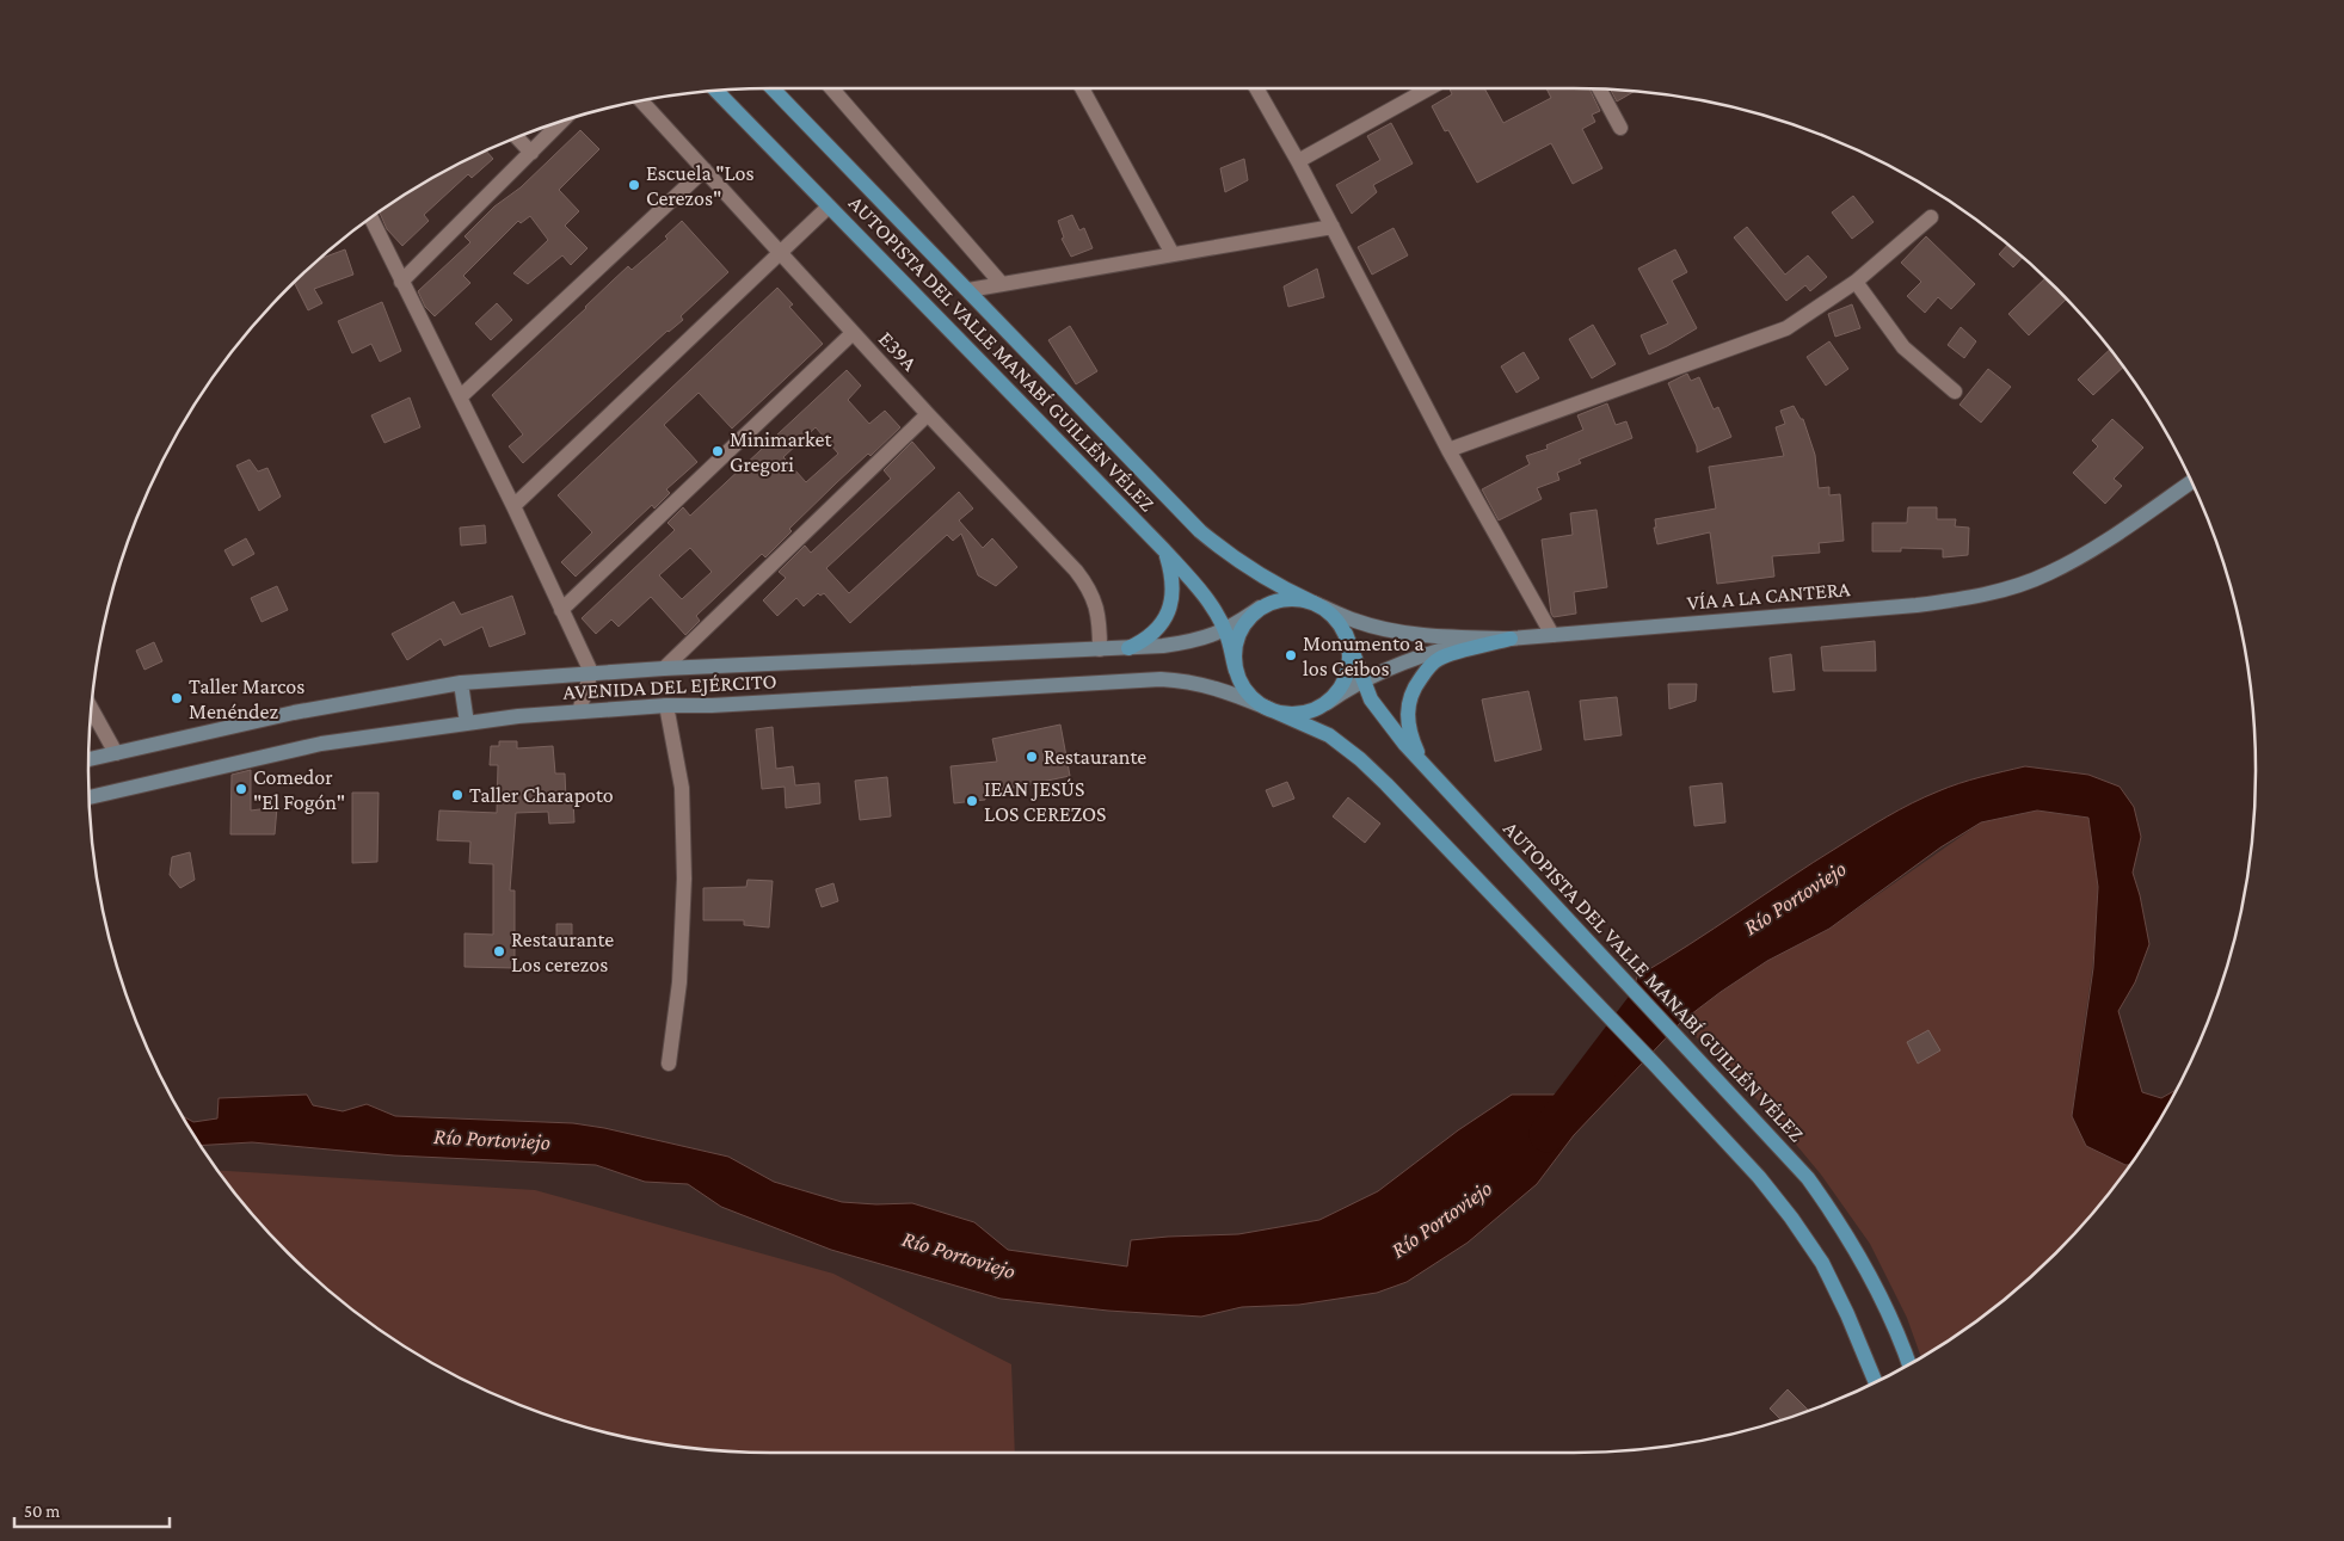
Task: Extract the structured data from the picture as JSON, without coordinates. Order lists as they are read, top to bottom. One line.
{"streets":{"main road":["AUTOPISTA DEL VALLE MANABÍ GUILLÉN VÉLEZ","VÍA A LA CANTERA","AVENIDA DEL EJÉRCITO"],"street":["E39A"]},"crossings":[["E39A","AVENIDA DEL EJÉRCITO"],["AUTOPISTA DEL VALLE MANABÍ GUILLÉN VÉLEZ","VÍA A LA CANTERA"],["AUTOPISTA DEL VALLE MANABÍ GUILLÉN VÉLEZ","AVENIDA DEL EJÉRCITO"],["VÍA A LA CANTERA","AVENIDA DEL EJÉRCITO"]],"water":["Río Portoviejo"],"places":["Escuela \"Los Cerezos\"","Minimarket Gregori","Monumento a los Ceibos","Taller Marcos Menéndez","Restaurante","Comedor \"El Fogón\"","Taller Charapoto","IEAN JESÚS LOS CEREZOS","Restaurante Los cerezos"],"scale_bar":"50 m"}
